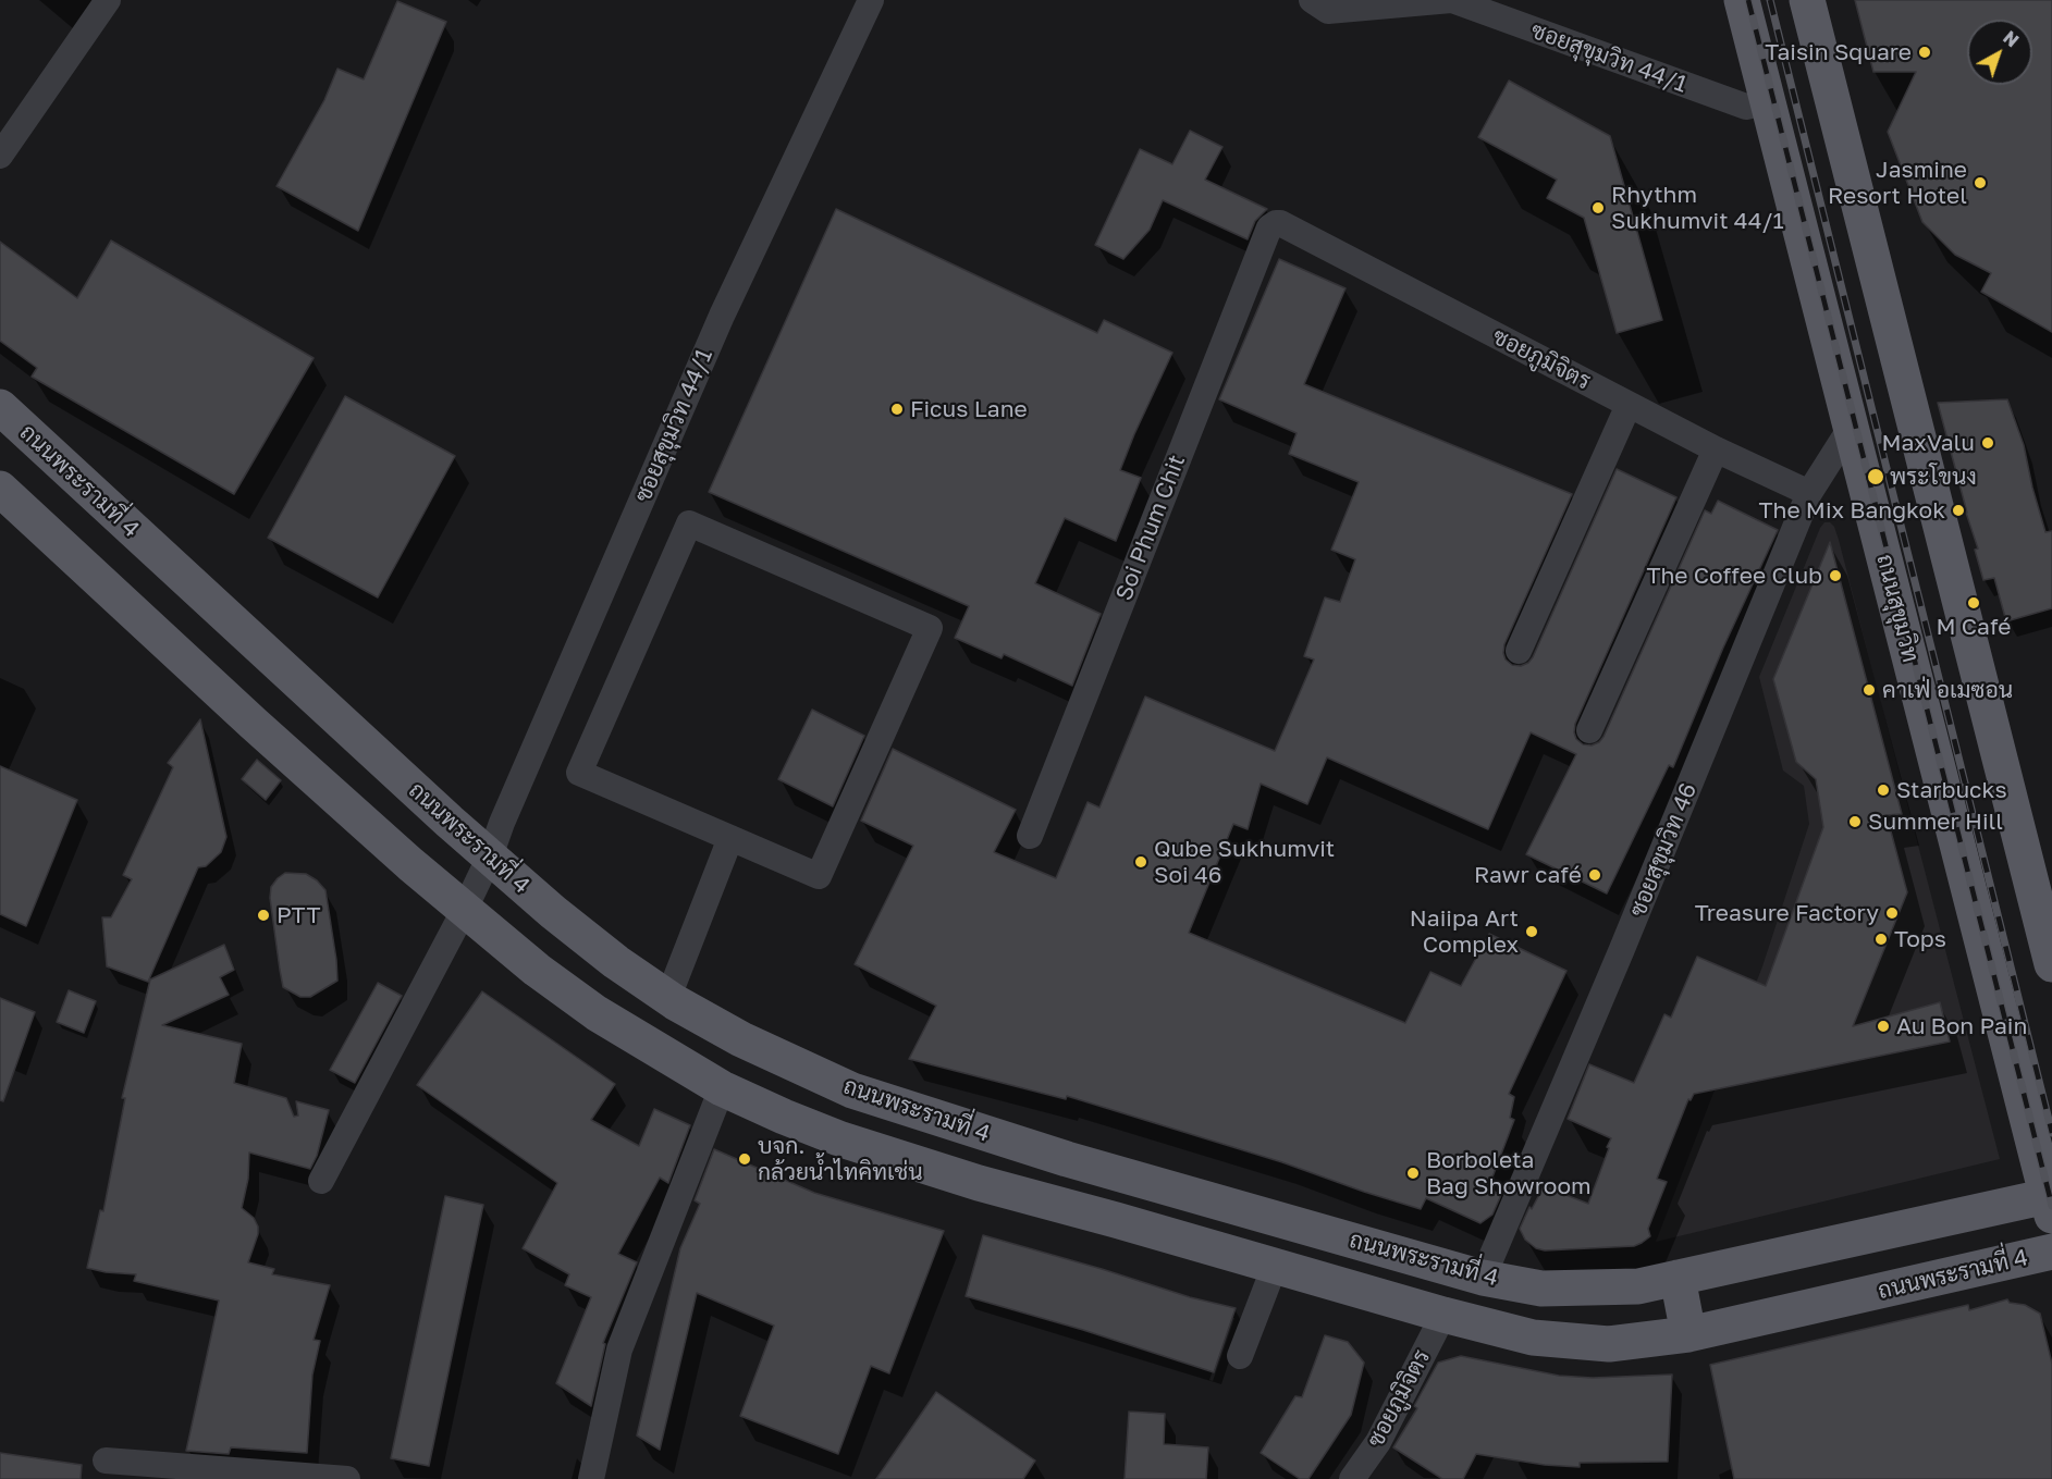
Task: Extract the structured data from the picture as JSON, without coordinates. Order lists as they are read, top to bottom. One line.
{"streets":{"main road":["ถนนพระรามที่ 4","ถนนสุขุมวิท"],"street":["ซอยสุขุมวิท 44/1","ซอยภูมิจิตร","Soi Phum Chit","ซอยสุขุมวิท 46"]},"crossings":[["ซอยสุขุมวิท 44/1","ถนนพระรามที่ 4"],["ซอยสุขุมวิท 44/1","ถนนสุขุมวิท"],["ซอยภูมิจิตร","ถนนพระรามที่ 4"],["ซอยภูมิจิตร","Soi Phum Chit"],["ซอยภูมิจิตร","ซอยสุขุมวิท 46"],["ถนนพระรามที่ 4","ถนนสุขุมวิท"],["ถนนพระรามที่ 4","ซอยสุขุมวิท 46"],["ถนนสุขุมวิท","ซอยสุขุมวิท 46"]],"places":["Taisin Square","Jasmine Resort Hotel","Rhythm Sukhumvit 44/1","Ficus Lane","MaxValu","พระโขนง","The Mix Bangkok","The Coffee Club","M Café","คาเฟ่ อเมซอน","Starbucks","Summer Hill","Qube Sukhumvit Soi 46","Rawr café","Treasure Factory","PTT","Naiipa Art Complex","Tops","Au Bon Pain","บจก. กล้วยน้ำไทคิทเช่น","Borboleta Bag Showroom"],"north":"top right"}
